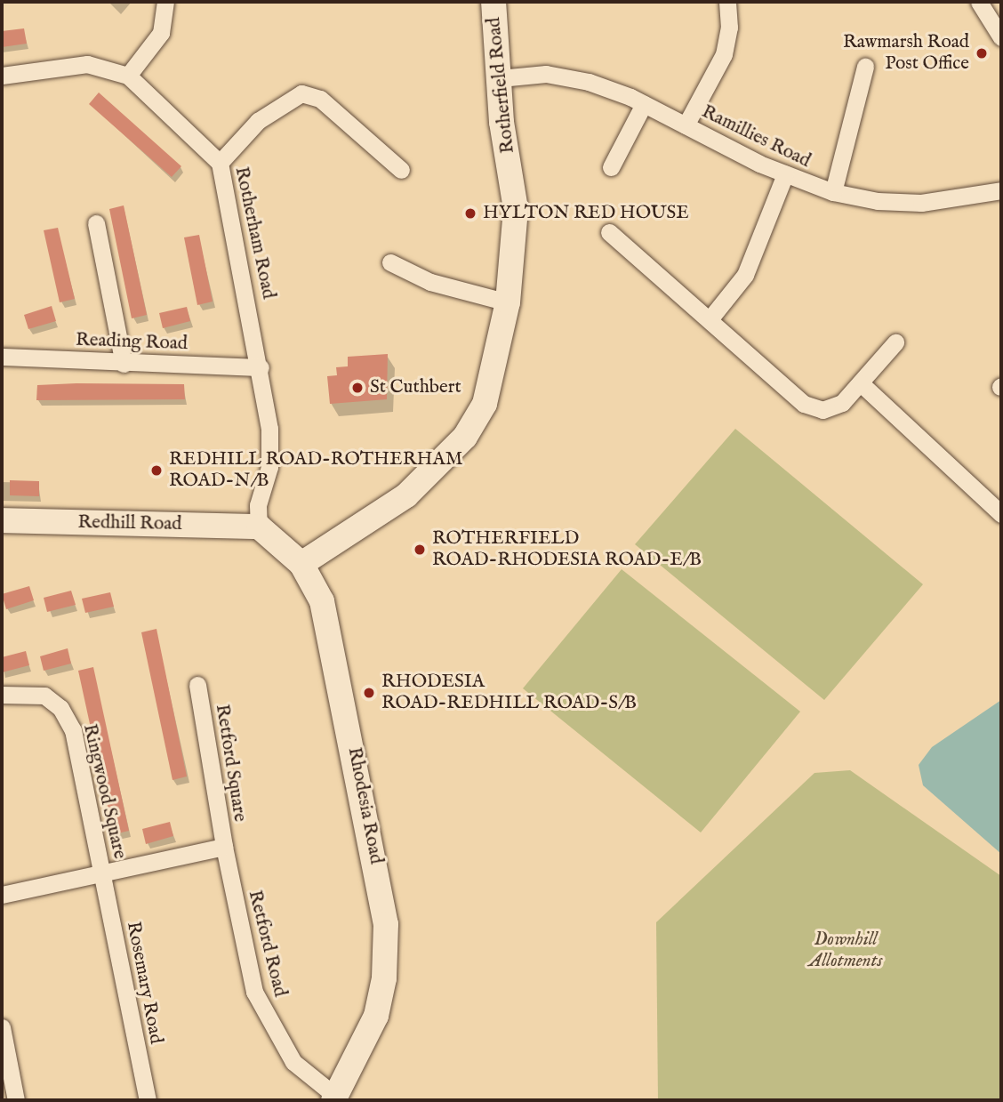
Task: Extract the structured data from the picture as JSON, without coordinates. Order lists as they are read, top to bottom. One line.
{"streets":{"street":["Rotherfield Road","Ramillies Road","Rotherham Road","Reading Road","Redhill Road","Retford Square","Ringwood Square","Rhodesia Road","Retford Road","Rosemary Road"]},"crossings":[["Rotherfield Road","Ramillies Road"],["Rotherfield Road","Rhodesia Road"],["Rotherham Road","Reading Road"],["Rotherham Road","Redhill Road"],["Rotherham Road","Rhodesia Road"],["Redhill Road","Rhodesia Road"],["Retford Square","Retford Road"],["Ringwood Square","Rosemary Road"],["Rhodesia Road","Retford Road"]],"parks":["Downhill Allotments"],"places":["Rawmarsh Road Post Office","HYLTON RED HOUSE","St Cuthbert","REDHILL ROAD-ROTHERHAM ROAD-N/B","ROTHERFIELD ROAD-RHODESIA ROAD-E/B","RHODESIA ROAD-REDHILL ROAD-S/B"]}
